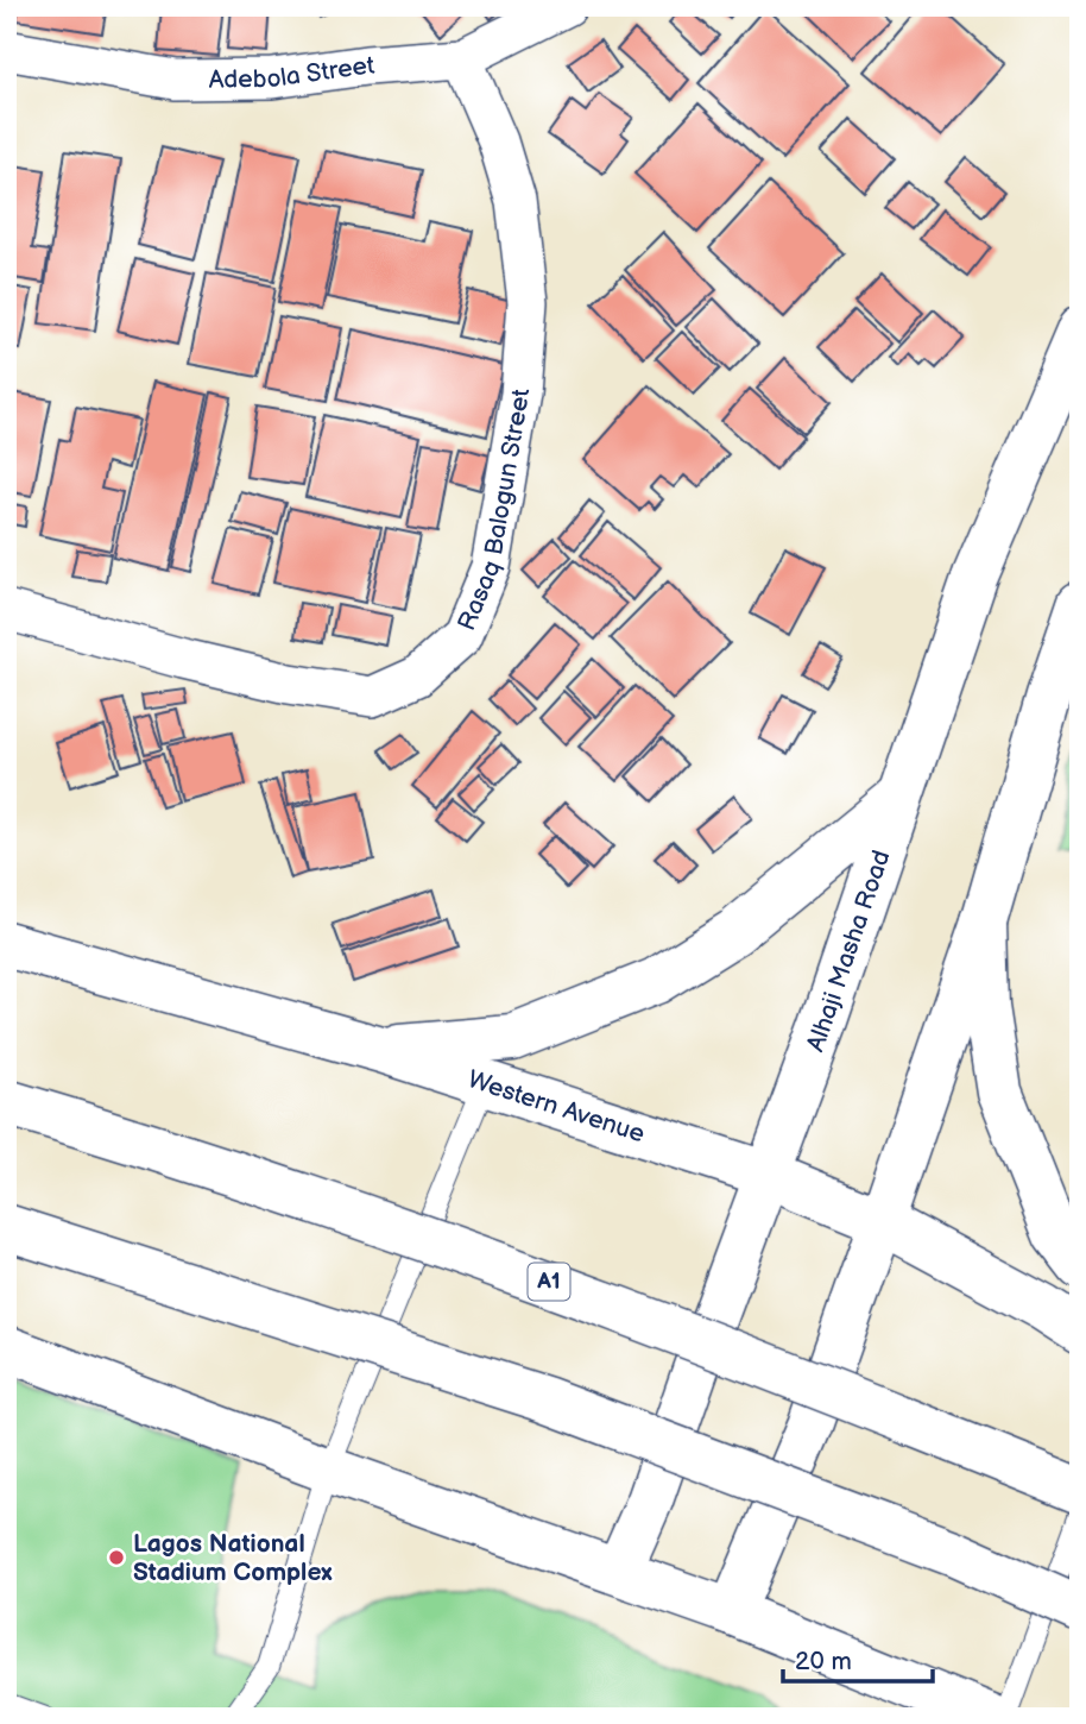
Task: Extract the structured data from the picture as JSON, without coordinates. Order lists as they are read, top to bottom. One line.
{"streets":{"main road":["Alhaji Masha Road","Western Avenue","A1"],"street":["Adebola Street","Rasaq Balogun Street"]},"crossings":[["Adebola Street","Rasaq Balogun Street"],["Alhaji Masha Road","Western Avenue"]],"places":["Lagos National Stadium Complex"],"scale_bar":"20 m"}
